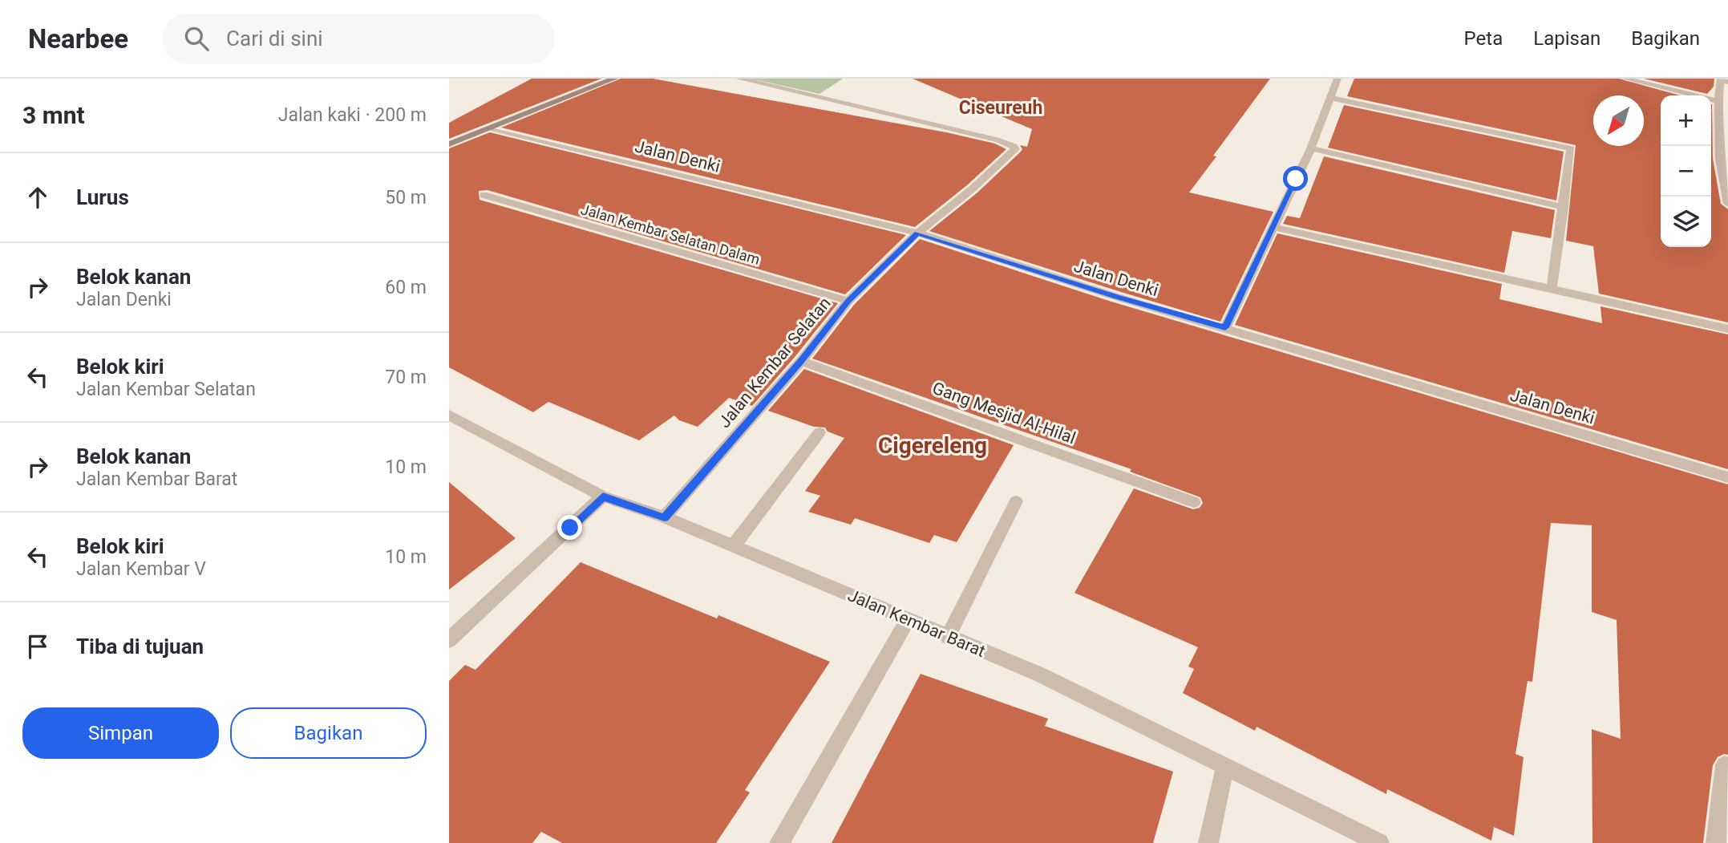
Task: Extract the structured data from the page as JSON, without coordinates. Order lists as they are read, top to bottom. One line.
{"streets":{"street":["Jalan Denki","Jalan Kembar Selatan Dalam","Jalan Kembar Selatan","Gang Mesjid Al-Hilal","Jalan Kembar Barat"]},"crossings":[["Jalan Denki","Jalan Kembar Selatan"],["Jalan Kembar Selatan Dalam","Jalan Kembar Selatan"],["Jalan Kembar Selatan","Gang Mesjid Al-Hilal"],["Jalan Kembar Selatan","Jalan Kembar Barat"]],"districts":["Ciseureuh","Cigereleng"],"north":"bottom left","page":{"header":"Nearbee","search":"Cari di sini","nav":["Peta","Lapisan","Bagikan"],"heading":["3 mnt","Jalan kaki · 200 m"],"map_buttons":["+","−"],"list":[["Lurus","50 m"],["Belok kanan","Jalan Denki","60 m"],["Belok kiri","Jalan Kembar Selatan","70 m"],["Belok kanan","Jalan Kembar Barat","10 m"],["Belok kiri","Jalan Kembar V","10 m"],"Tiba di tujuan"],"buttons":["Simpan","Bagikan"]}}
